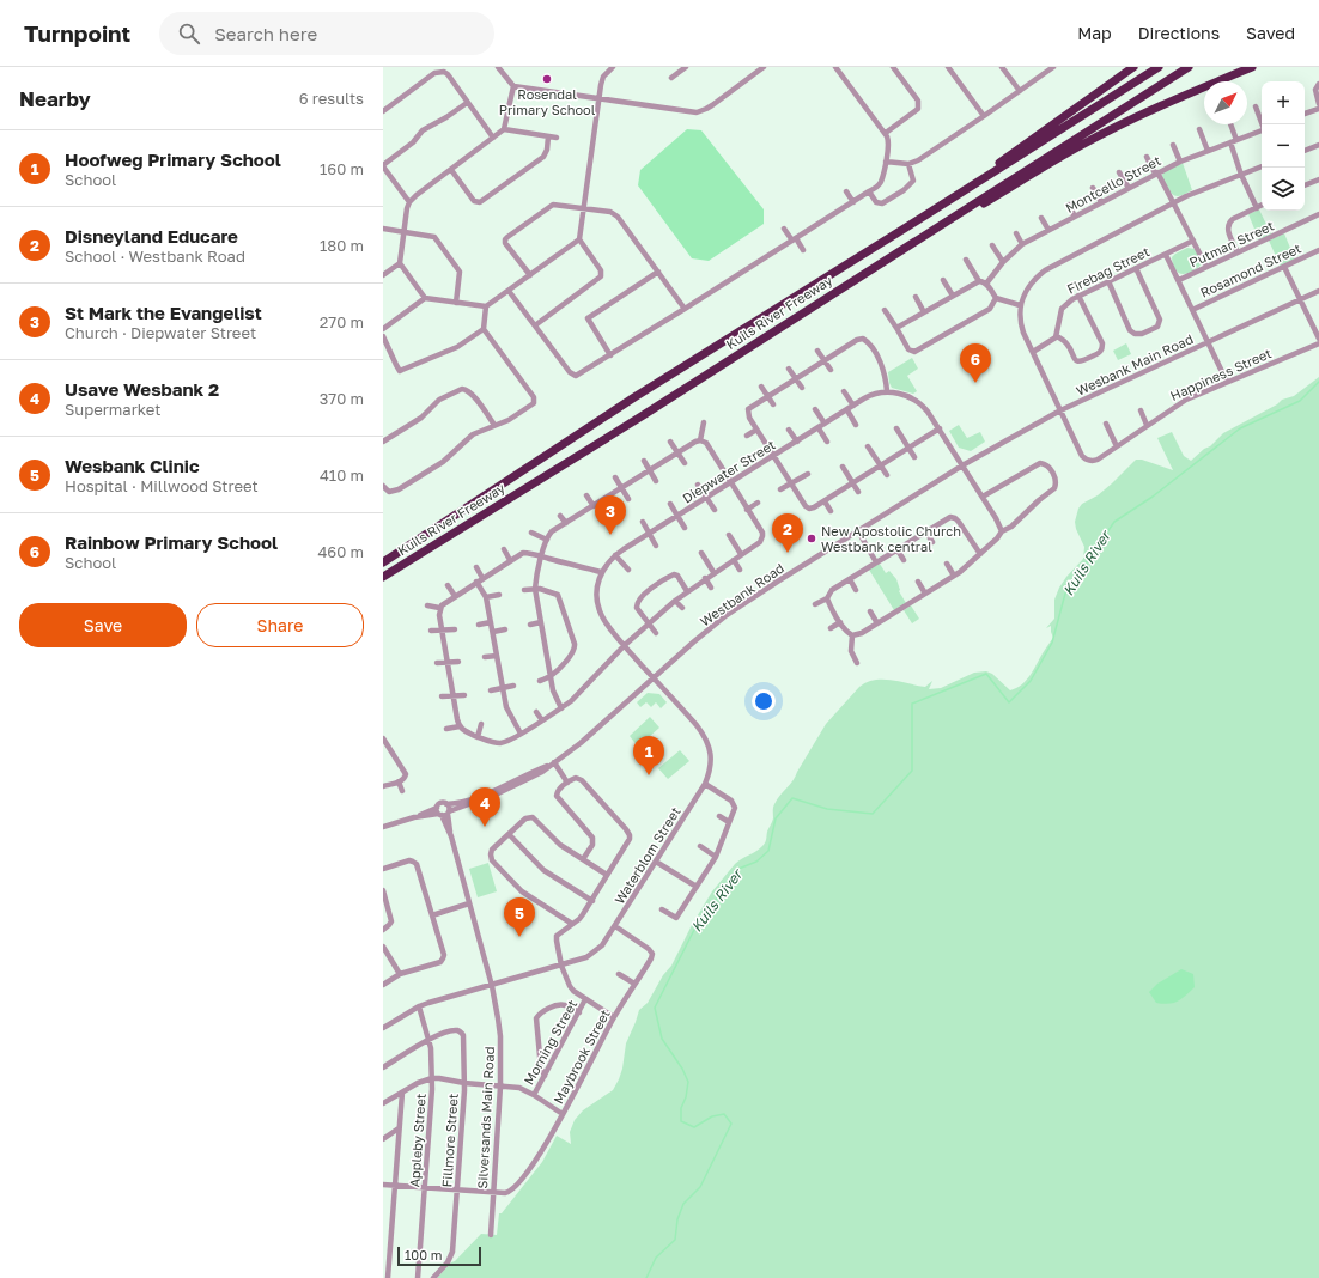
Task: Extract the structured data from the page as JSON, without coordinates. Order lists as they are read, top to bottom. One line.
{"streets":{"highway":["Kuils River Freeway"],"street":["Montcello Street","Putman Street","Firebag Street","Rosamond Street","Wesbank Main Road","Happiness Street","Diepwater Street","Westbank Road","Waterblom Street","Morning Street","Maybrook Street","Silversands Main Road","Appleby Street","Fillmore Street"]},"crossings":[["Wesbank Main Road","Happiness Street"],["Wesbank Main Road","Westbank Road"],["Westbank Road","Waterblom Street"],["Westbank Road","Silversands Main Road"],["Waterblom Street","Maybrook Street"],["Waterblom Street","Silversands Main Road"],["Waterblom Street","Appleby Street"],["Maybrook Street","Silversands Main Road"],["Maybrook Street","Appleby Street"],["Maybrook Street","Fillmore Street"],["Appleby Street","Fillmore Street"]],"water":["Kuils River"],"places":["Rosendal Primary School","New Apostolic Church Westbank central"],"scale_bar":"100 m","north":"top right","page":{"header":"Turnpoint","search":"Search here","nav":["Map","Directions","Saved"],"heading":["Nearby","6 results"],"map_buttons":["+","−"],"list":[{"mark":"1","name":"Hoofweg Primary School","note":"School","value":"160 m"},{"mark":"2","name":"Disneyland Educare","note":"School · Westbank Road","value":"180 m"},{"mark":"3","name":"St Mark the Evangelist","note":"Church · Diepwater Street","value":"270 m"},{"mark":"4","name":"Usave Wesbank 2","note":"Supermarket","value":"370 m"},{"mark":"5","name":"Wesbank Clinic","note":"Hospital · Millwood Street","value":"410 m"},{"mark":"6","name":"Rainbow Primary School","note":"School","value":"460 m"}],"pins":["6","3","2","1","4","5"],"buttons":["Save","Share"],"scale":"100 m"}}
